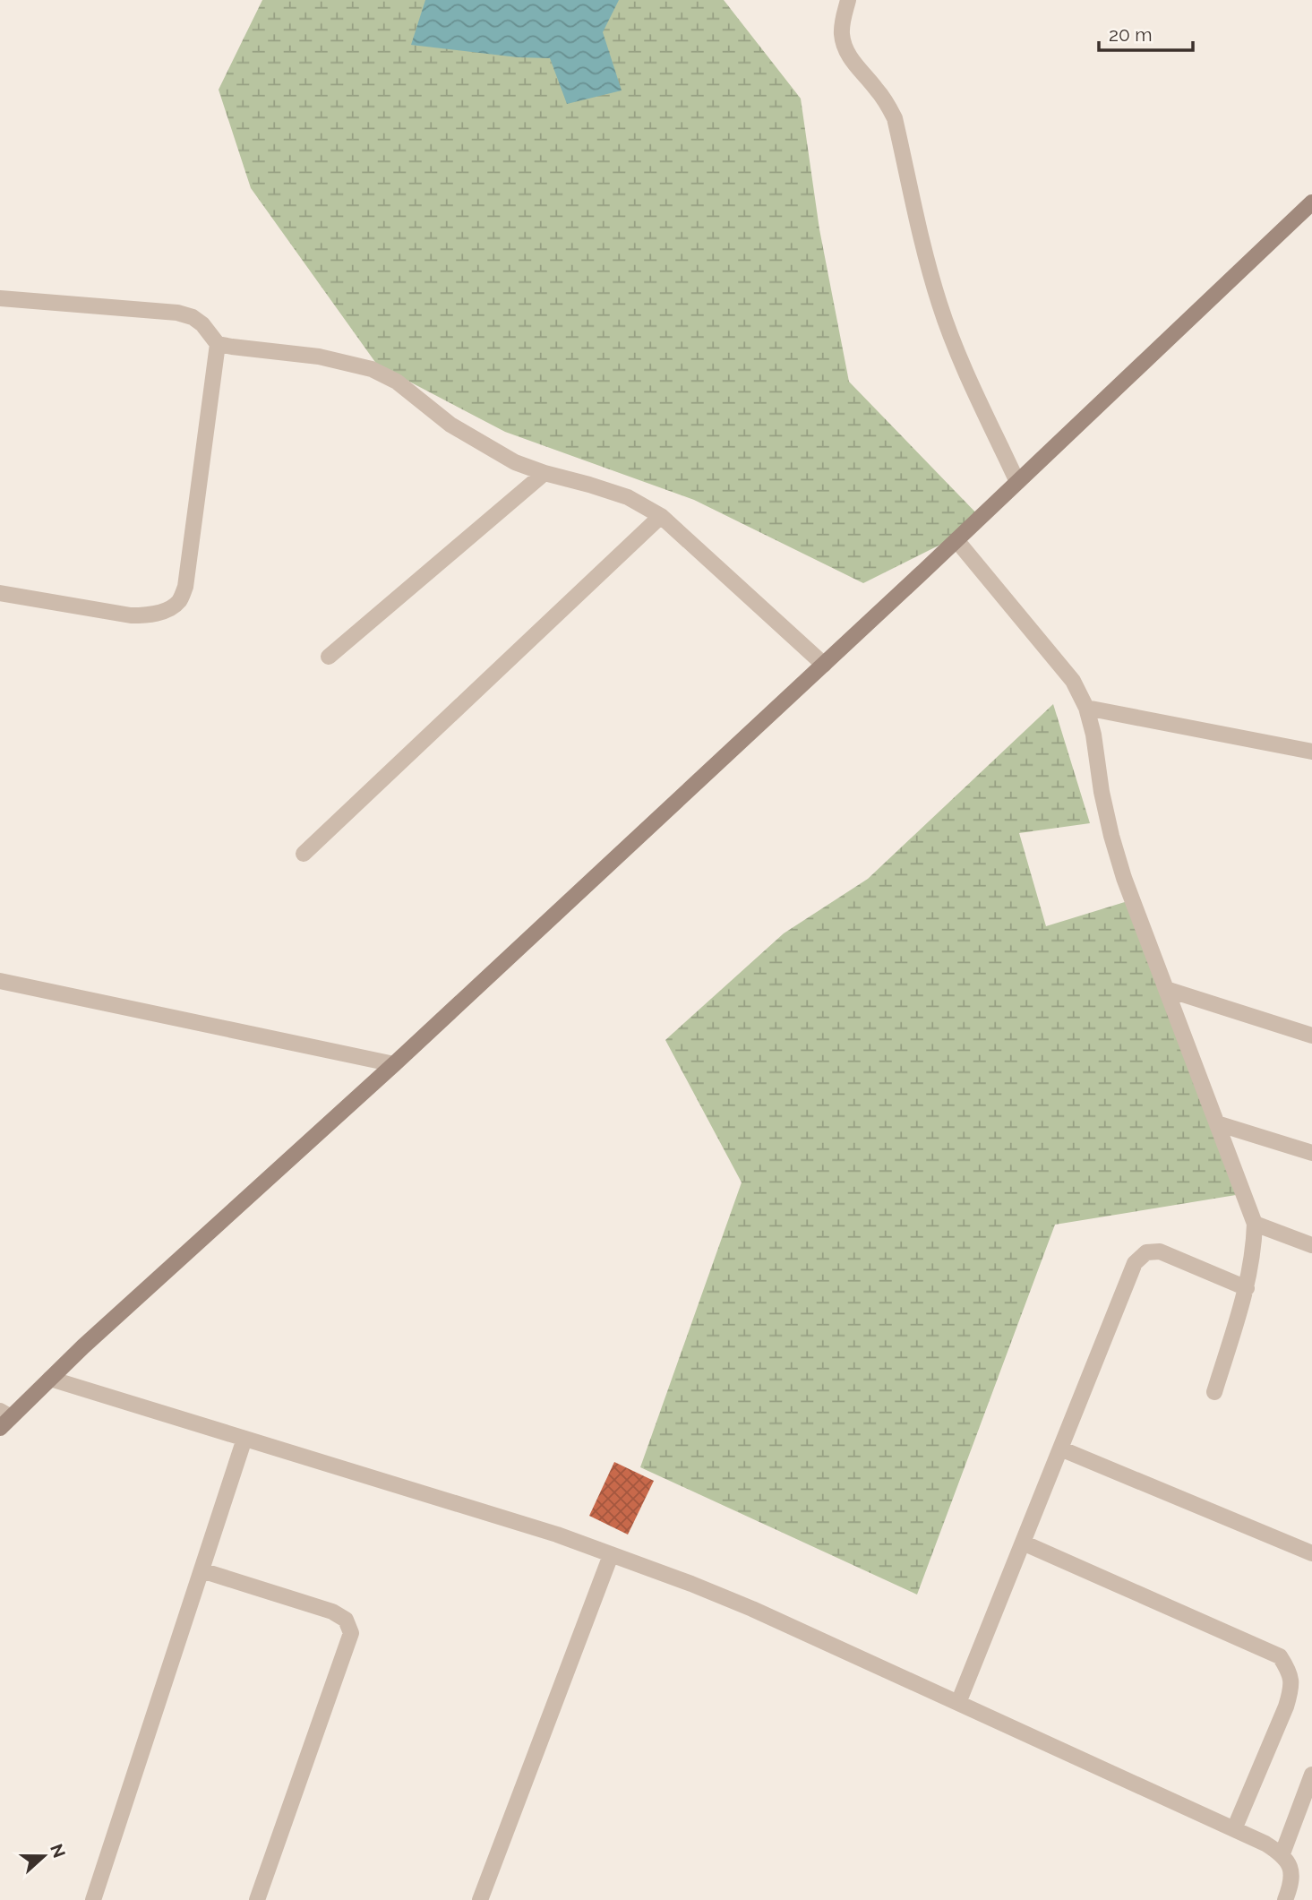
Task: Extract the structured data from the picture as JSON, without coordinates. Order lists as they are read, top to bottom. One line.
{"scale_bar":"20 m","north":"right"}
